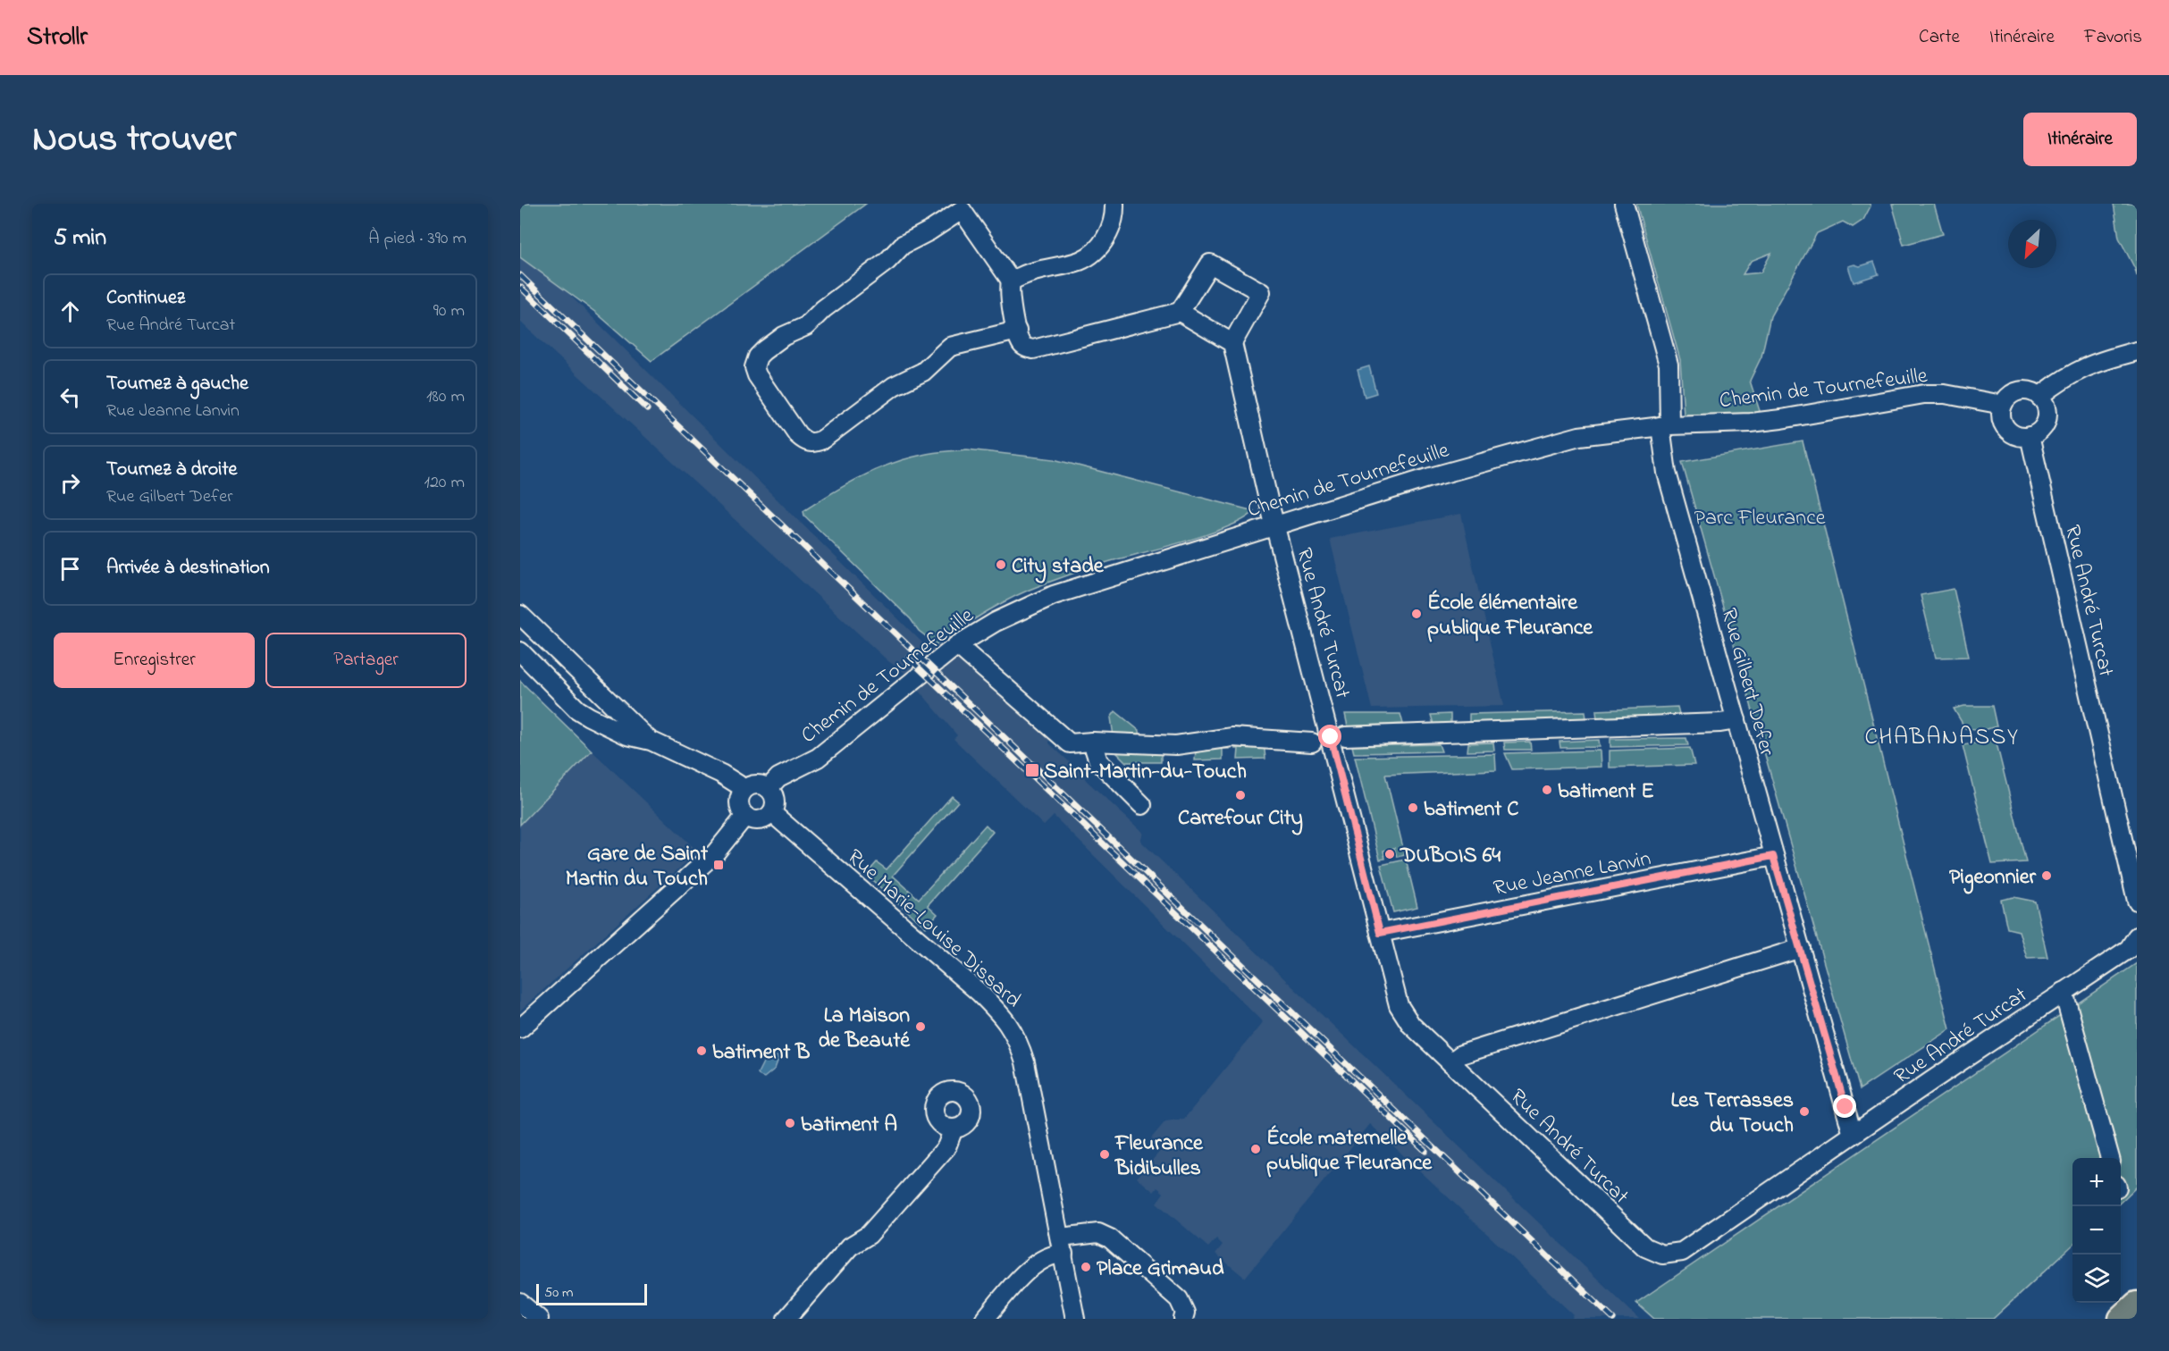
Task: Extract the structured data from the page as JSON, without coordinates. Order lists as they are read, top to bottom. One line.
{"streets":{"street":["Chemin de Tournefeuille","Rue André Turcat","Rue Gilbert Defer","Rue Jeanne Lanvin","Rue Marie-Louise Dissard"]},"crossings":[["Chemin de Tournefeuille","Rue André Turcat"],["Chemin de Tournefeuille","Rue Gilbert Defer"],["Chemin de Tournefeuille","Rue Marie-Louise Dissard"],["Rue André Turcat","Rue Gilbert Defer"],["Rue André Turcat","Rue Jeanne Lanvin"],["Rue Gilbert Defer","Rue Jeanne Lanvin"]],"districts":["CHABANASSY"],"parks":["Parc Fleurance"],"places":{"other":["City stade","École élémentaire publique Fleurance","batiment E","Carrefour City","batiment C","DUBOIS 64","Pigeonnier","La Maison de Beauté","batiment B","Les Terrasses du Touch","batiment A","École maternelle publique Fleurance","Fleurance Bidibulles","Place Grimaud"],"transit":["Saint-Martin-du-Touch","Gare de Saint Martin du Touch"]},"scale_bar":"50 m","north":"bottom left","page":{"header":"Strollr","nav":["Carte","Itinéraire","Favoris"],"title":"Nous trouver","buttons":["Itinéraire",["Enregistrer","Partager"]],"heading":["5 min","À pied · 390 m"],"list":[["Continuez","Rue André Turcat","90 m"],["Tournez à gauche","Rue Jeanne Lanvin","180 m"],["Tournez à droite","Rue Gilbert Defer","120 m"],"Arrivée à destination"],"map_buttons":["+","−"],"scale":"50 m"}}
